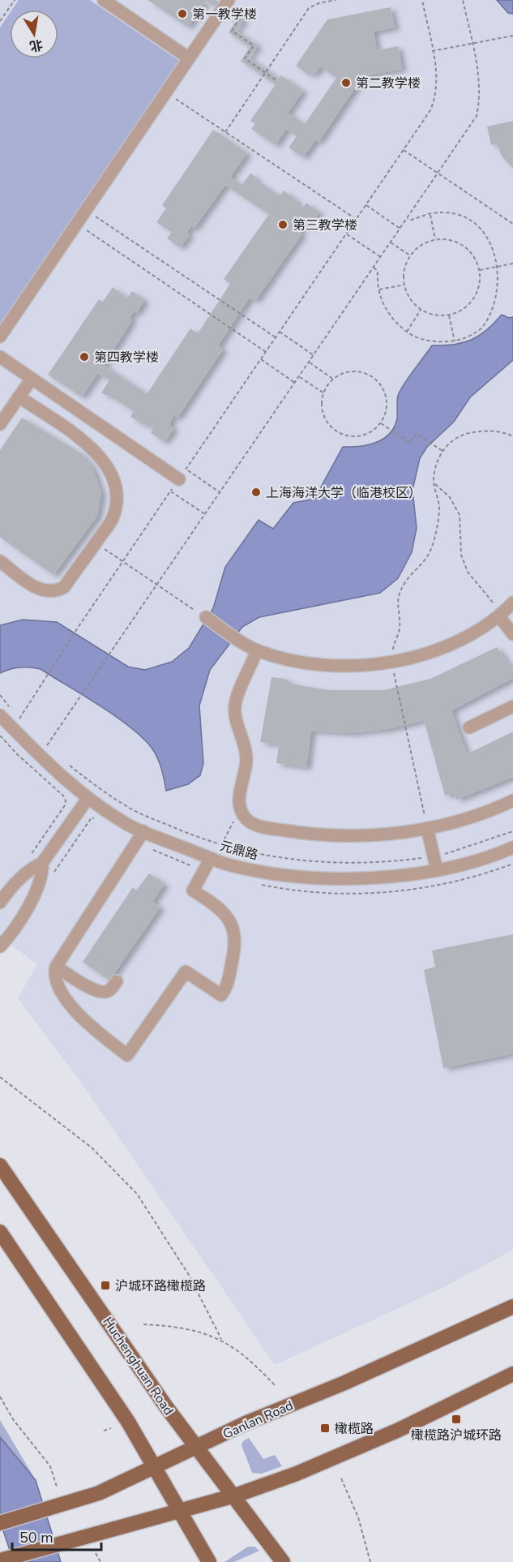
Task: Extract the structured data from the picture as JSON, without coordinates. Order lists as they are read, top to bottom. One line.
{"streets":{"main road":["Huchenghuan Road","Ganlan Road"],"street":["元鼎路"]},"crossings":[["Huchenghuan Road","Ganlan Road"]],"places":{"other":["第一教学楼","第二教学楼","第三教学楼","第四教学楼","上海海洋大学（临港校区）"],"transit":["沪城环路橄榄路","橄榄路沪城环路","橄榄路"]},"scale_bar":"50 m","north":"bottom"}
